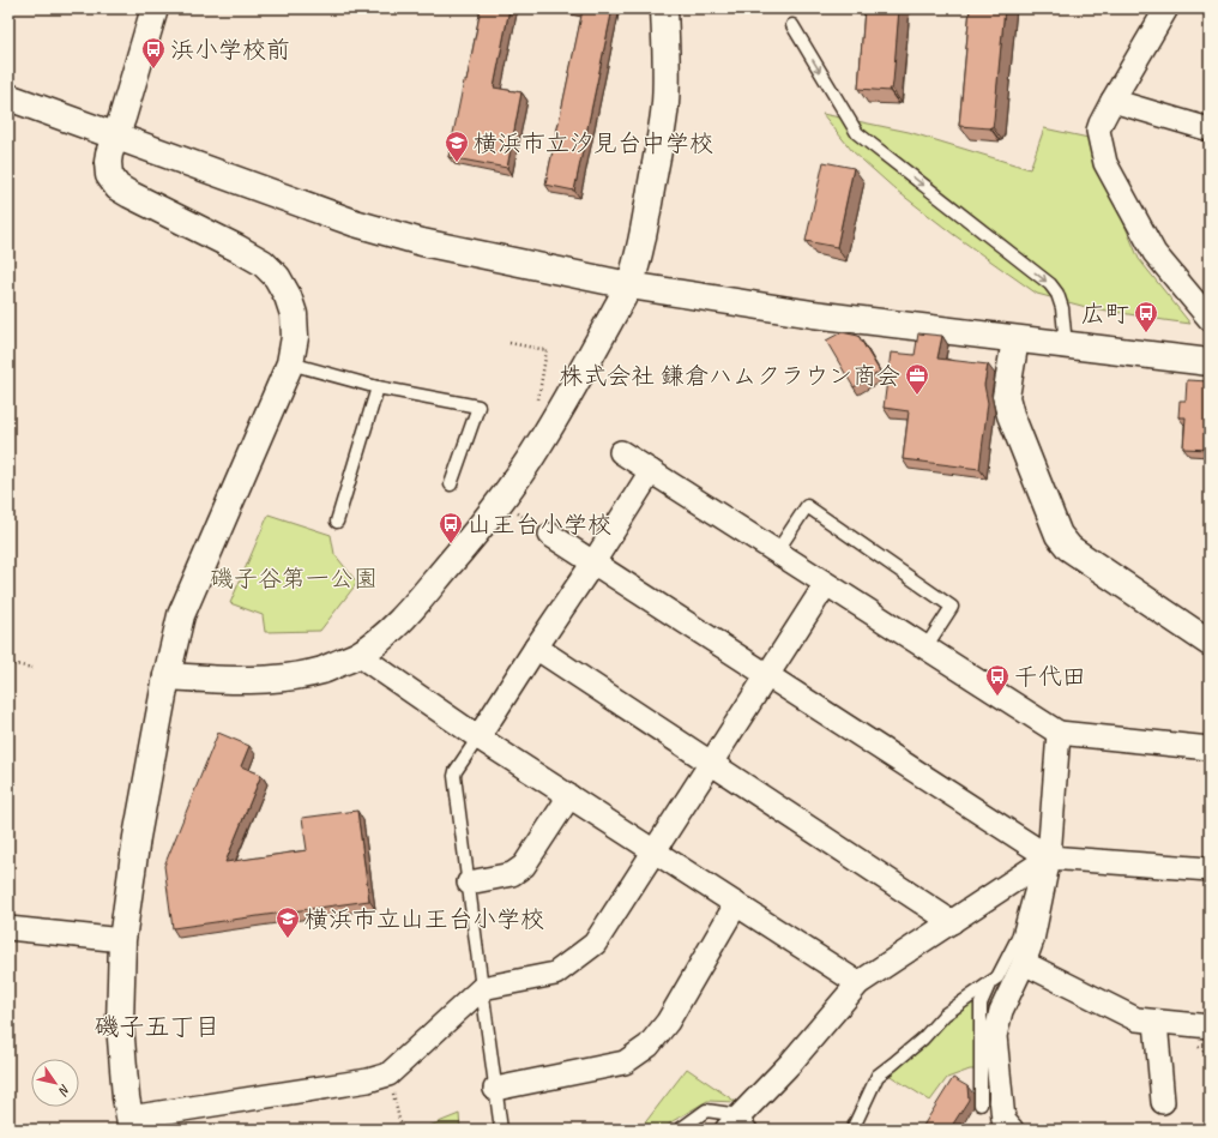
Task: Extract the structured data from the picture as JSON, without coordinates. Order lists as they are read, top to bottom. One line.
{"districts":["磯子五丁目"],"parks":["磯子谷第一公園"],"places":{"bus stop":["浜小学校前","広町","山王台小学校","千代田"],"school or university":["横浜市立汐見台中学校","横浜市立山王台小学校"],"office":["株式会社 鎌倉ハムクラウン商会"]},"north":"bottom right"}
